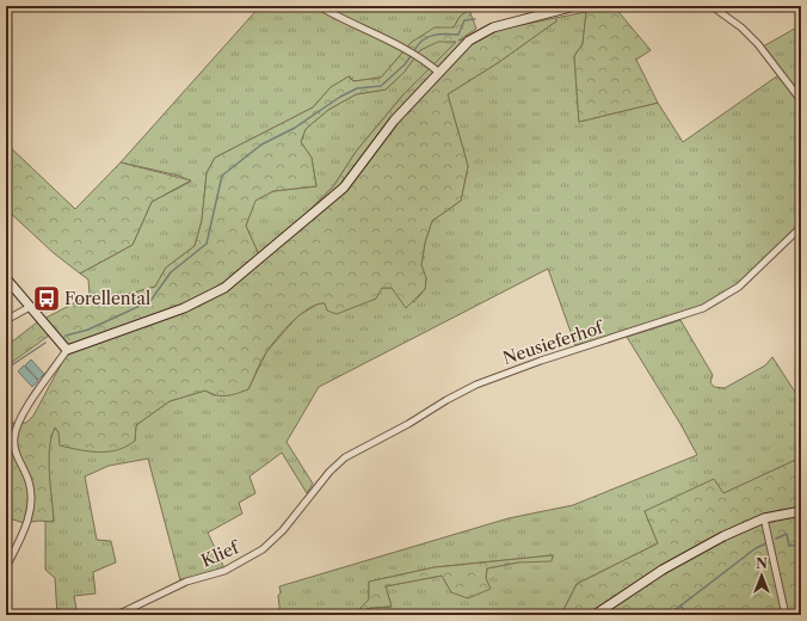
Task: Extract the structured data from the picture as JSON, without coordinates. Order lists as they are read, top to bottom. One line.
{"streets":{"street":["Neusieferhof","Klief"]},"crossings":[["Neusieferhof","Klief"]],"places":{"bus stop":["Forellental"]},"north":"top"}
